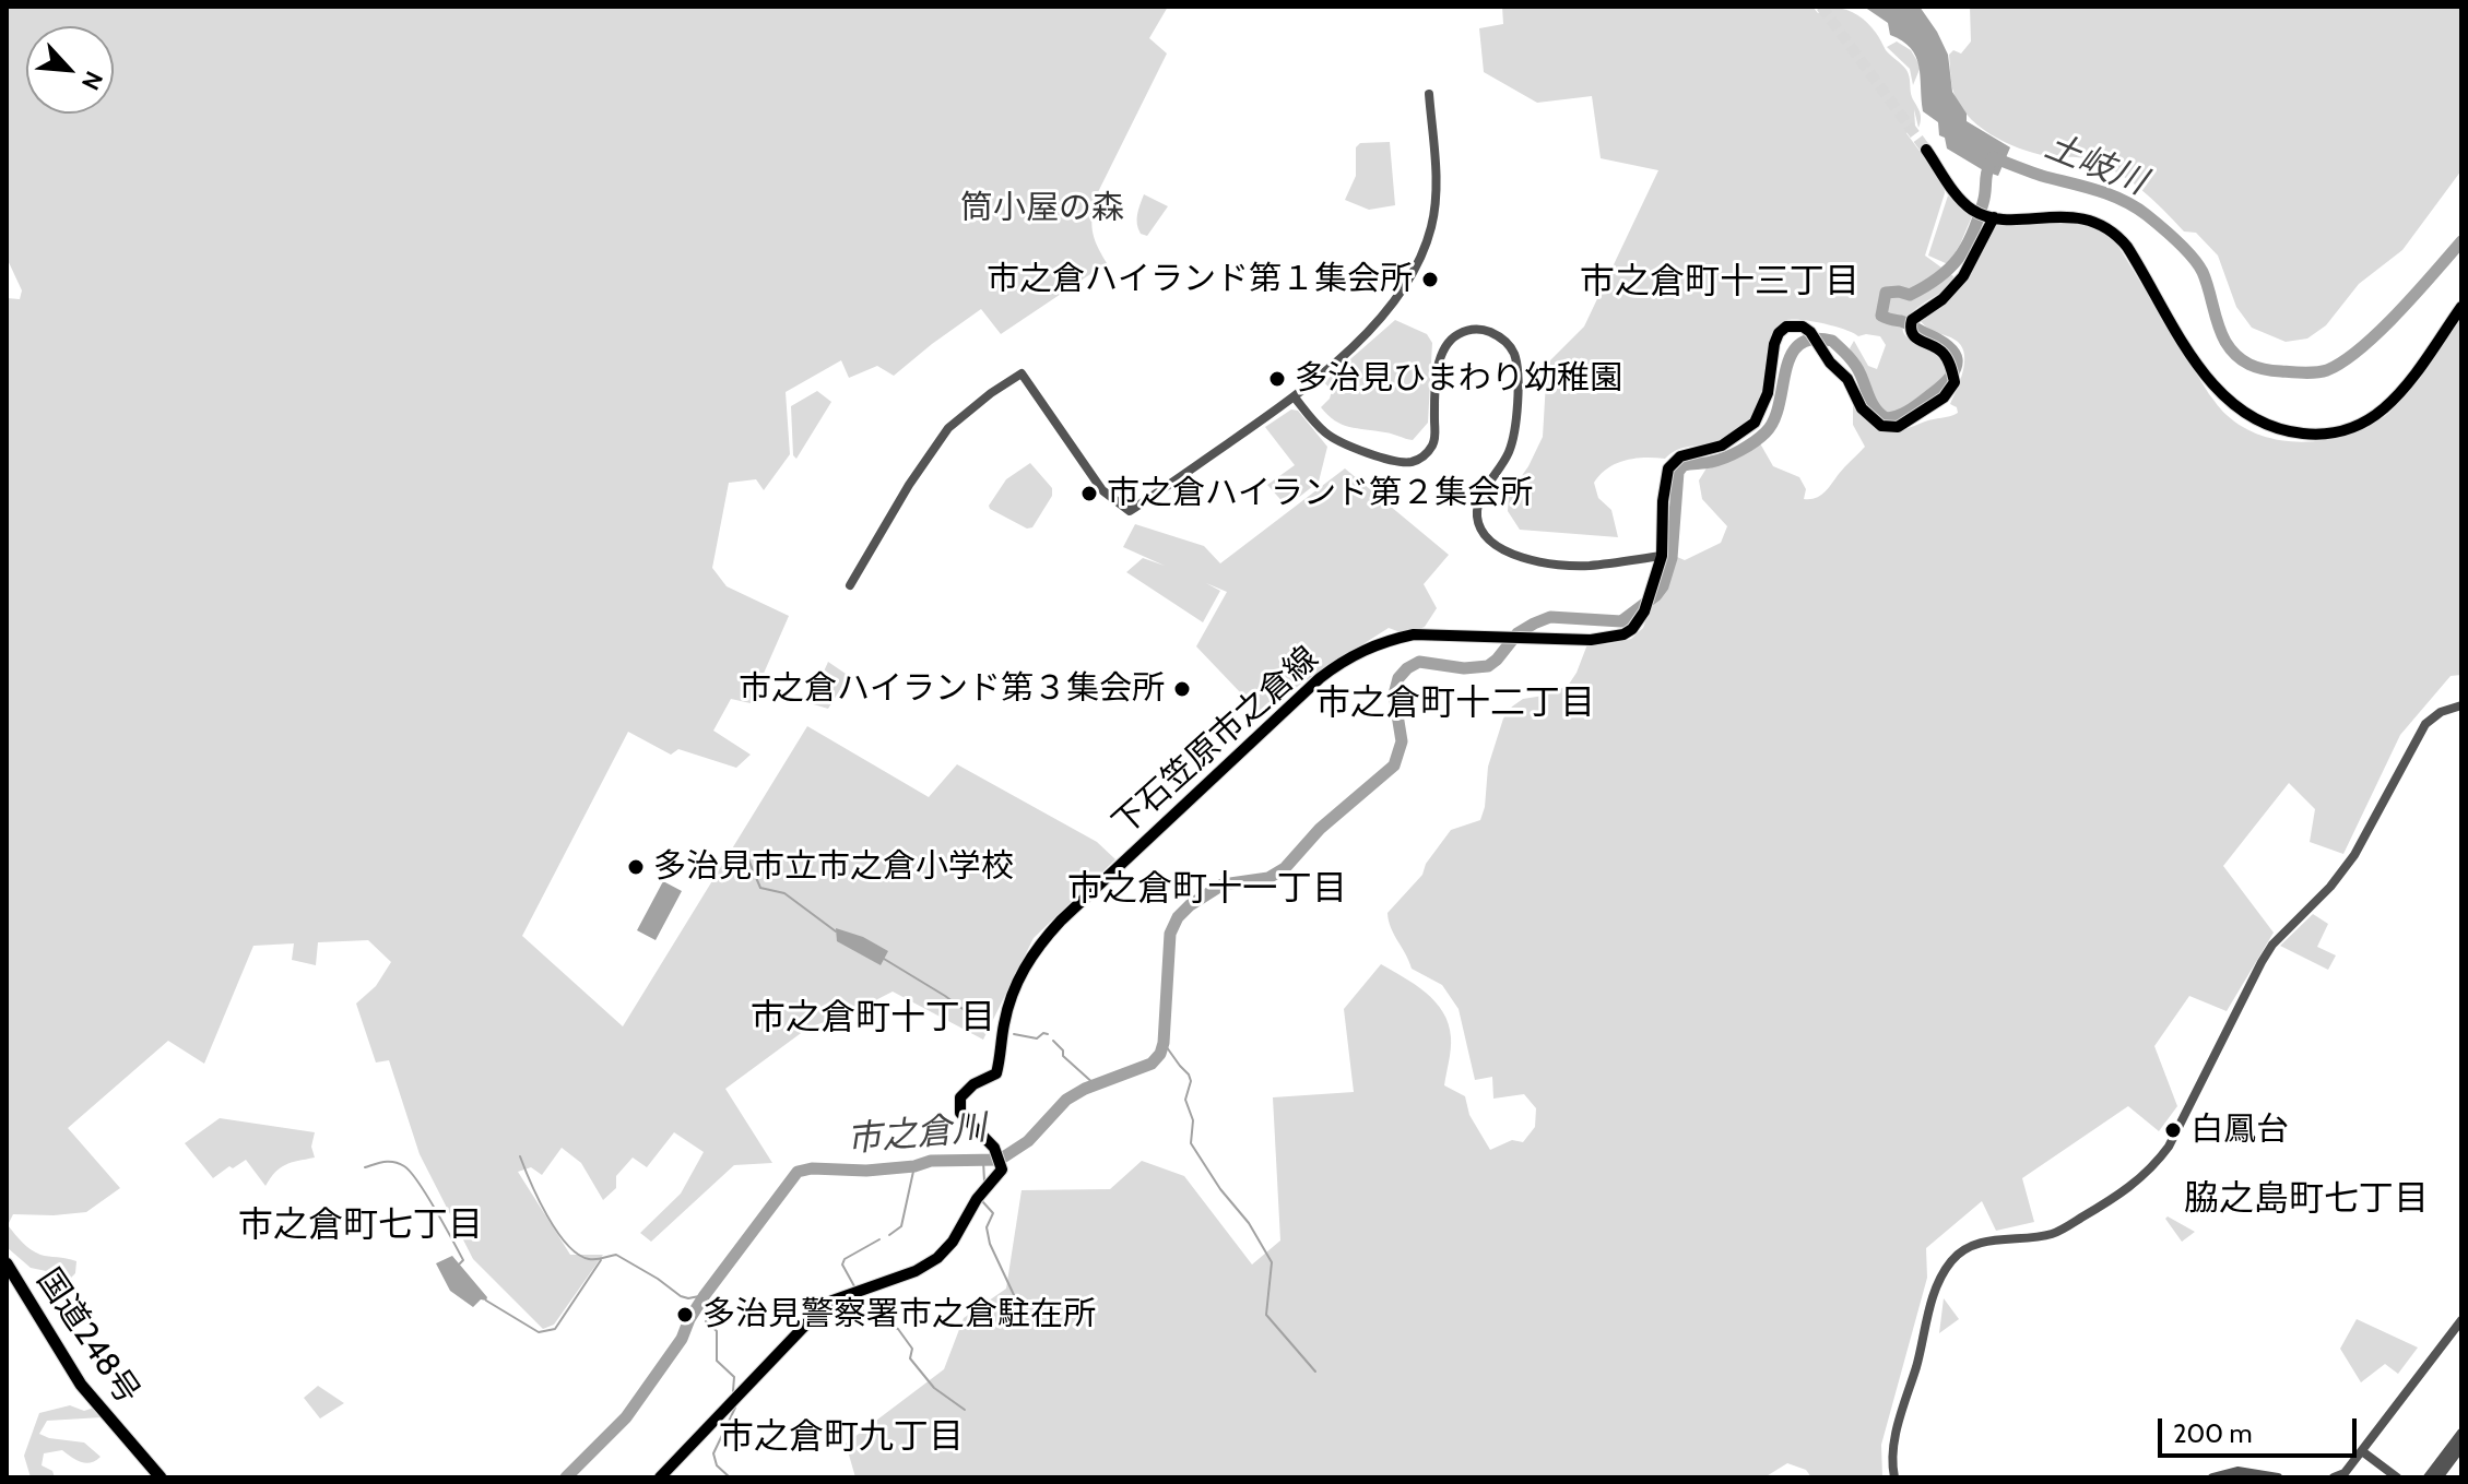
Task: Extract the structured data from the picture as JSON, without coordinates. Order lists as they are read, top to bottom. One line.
{"streets":{"highway":["国道248号"],"main road":["下石笠原市之倉線"]},"districts":["市之倉町十三丁目","市之倉町十二丁目","市之倉町十一丁目","市之倉町十丁目","脇之島町七丁目","市之倉町七丁目","市之倉町九丁目"],"water":["土岐川","市之倉川"],"parks":["筒小屋の森"],"places":["市之倉ハイランド第１集会所","多治見ひまわり幼稚園","市之倉ハイランド第２集会所","市之倉ハイランド第３集会所","多治見市立市之倉小学校","白鳳台","多治見警察署市之倉駐在所"],"scale_bar":"200 m","north":"bottom right"}
